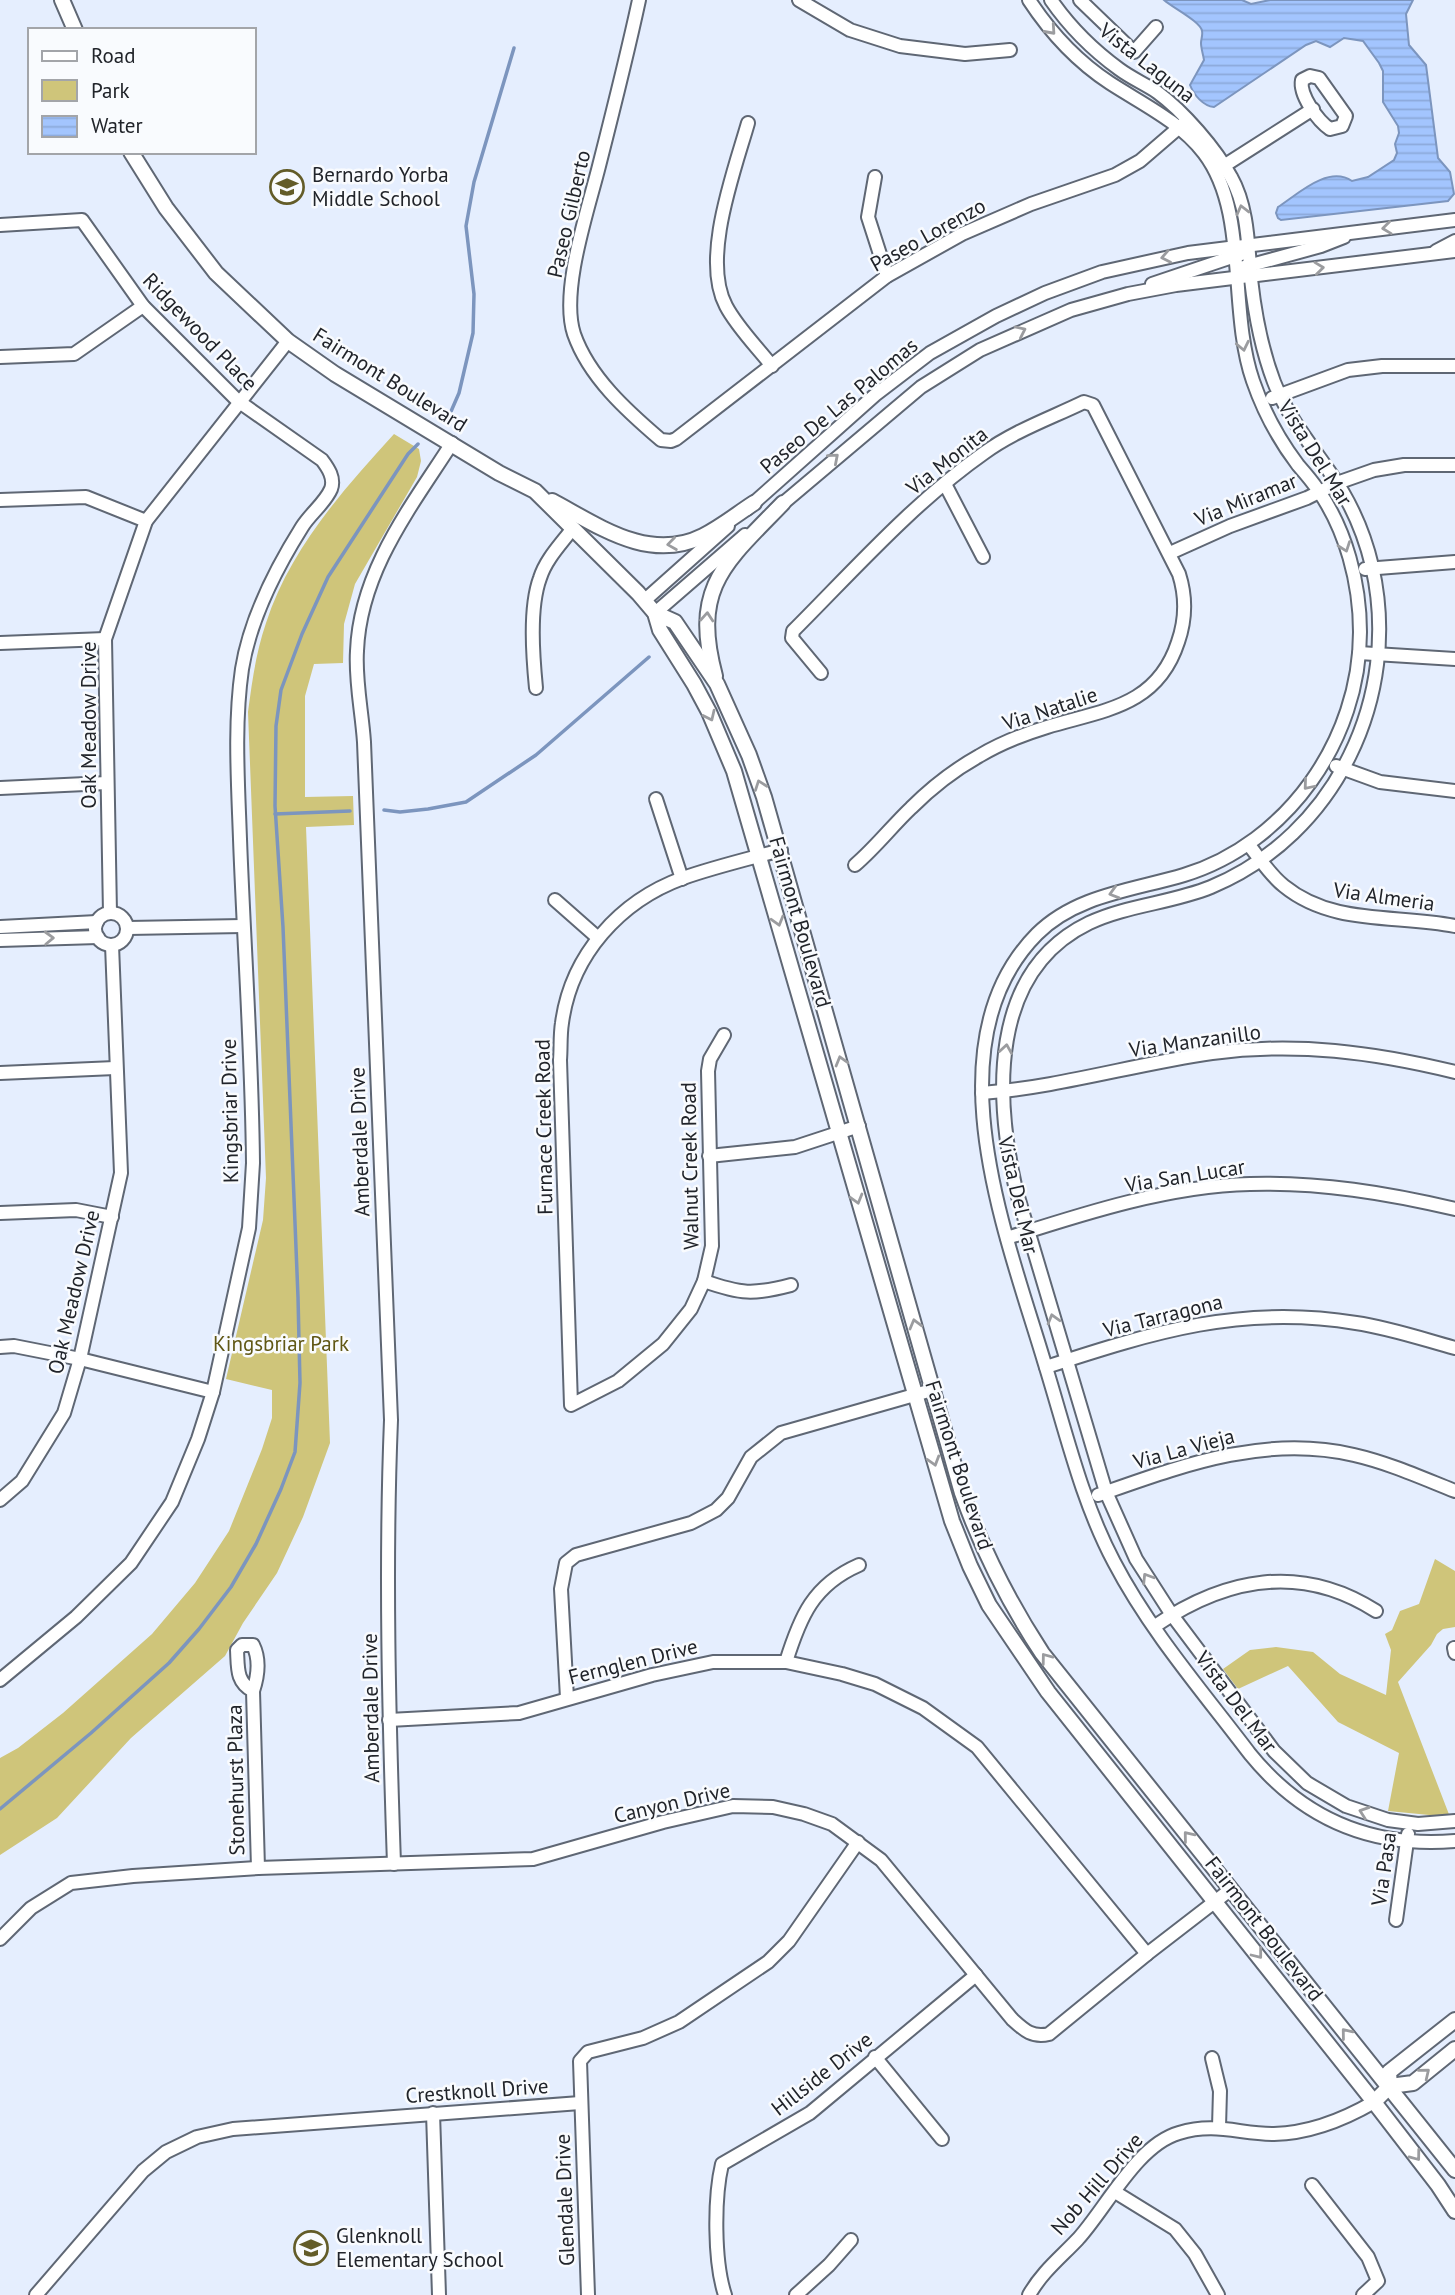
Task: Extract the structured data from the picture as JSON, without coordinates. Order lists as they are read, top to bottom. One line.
{"streets":{"main road":["Fairmont Boulevard"],"street":["Vista Laguna","Paseo Gilberto","Paseo Lorenzo","Ridgewood Place","Paseo De Las Palomas","Vista Del Mar","Via Monita","Via Miramar","Via Natalie","Oak Meadow Drive","Via Almeria","Via Manzanillo","Kingsbriar Drive","Furnace Creek Road","Amberdale Drive","Walnut Creek Road","Via San Lucar","Via Tarragona","Via La Vieja","Fernglen Drive","Stonehurst Plaza","Canyon Drive","Via Pasa","Hillside Drive","Crestknoll Drive","Nob Hill Drive","Glendale Drive"]},"crossings":[["Vista Laguna","Paseo Lorenzo"],["Vista Laguna","Paseo De Las Palomas"],["Vista Laguna","Vista Del Mar"],["Paseo Gilberto","Paseo Lorenzo"],["Ridgewood Place","Oak Meadow Drive"],["Ridgewood Place","Kingsbriar Drive"],["Fairmont Boulevard","Paseo De Las Palomas"],["Fairmont Boulevard","Oak Meadow Drive"],["Fairmont Boulevard","Furnace Creek Road"],["Fairmont Boulevard","Amberdale Drive"],["Fairmont Boulevard","Canyon Drive"],["Fairmont Boulevard","Nob Hill Drive"],["Paseo De Las Palomas","Vista Del Mar"],["Vista Del Mar","Via Miramar"],["Vista Del Mar","Via Almeria"],["Vista Del Mar","Via Manzanillo"],["Vista Del Mar","Via San Lucar"],["Vista Del Mar","Via Tarragona"],["Vista Del Mar","Via La Vieja"],["Vista Del Mar","Via Pasa"],["Via Monita","Via Miramar"],["Via Monita","Via Natalie"],["Via Miramar","Via Natalie"],["Furnace Creek Road","Walnut Creek Road"],["Amberdale Drive","Fernglen Drive"],["Amberdale Drive","Canyon Drive"],["Fernglen Drive","Canyon Drive"],["Stonehurst Plaza","Canyon Drive"],["Canyon Drive","Hillside Drive"],["Canyon Drive","Crestknoll Drive"],["Crestknoll Drive","Glendale Drive"]],"parks":["Kingsbriar Park"],"places":{"school or university":["Bernardo Yorba Middle School","Glenknoll Elementary School"]},"legend":["Road","Park","Water"]}
